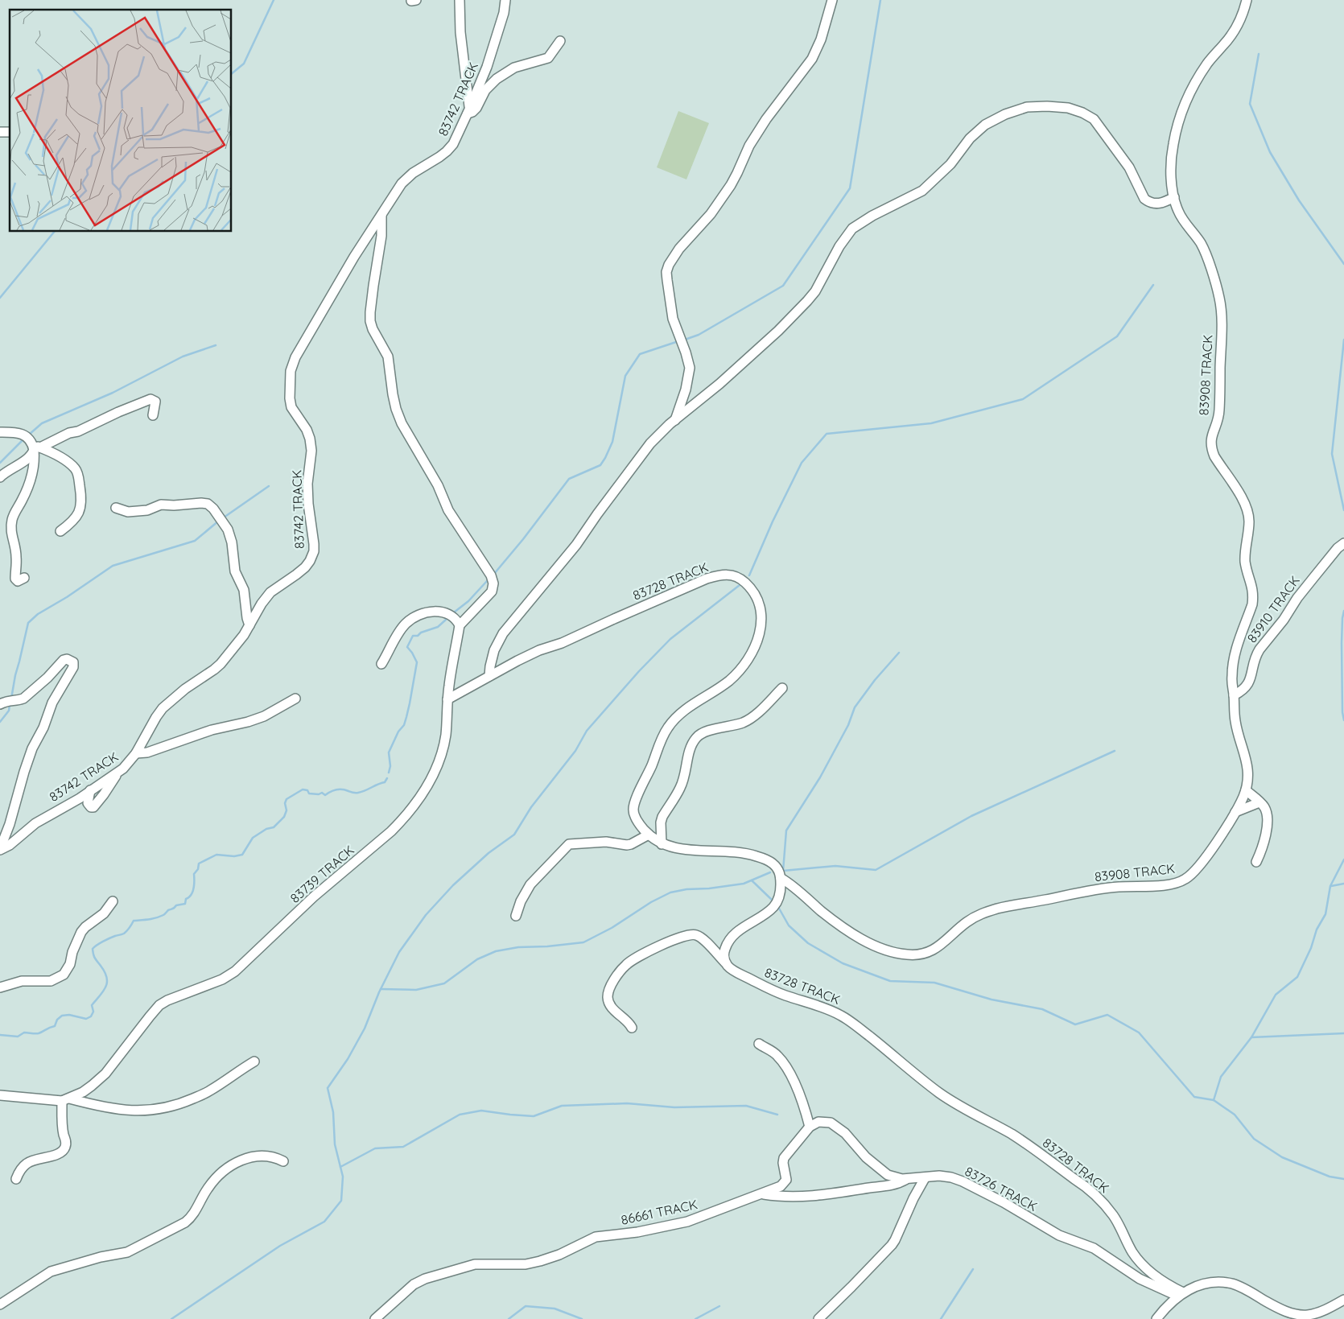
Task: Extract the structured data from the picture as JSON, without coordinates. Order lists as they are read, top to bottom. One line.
{"streets":{"street":["83742 TRACK","83908 TRACK","83728 TRACK","83910 TRACK","83739 TRACK","83726 TRACK","86661 TRACK"]},"crossings":[["83908 TRACK","83728 TRACK"],["83908 TRACK","83910 TRACK"],["83728 TRACK","83739 TRACK"],["83728 TRACK","83726 TRACK"]]}
